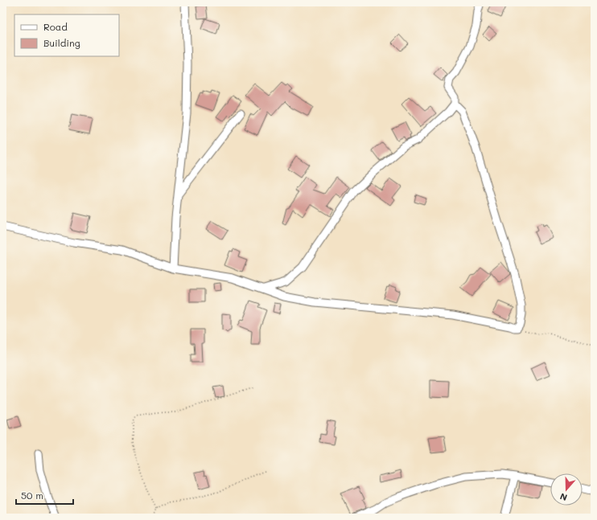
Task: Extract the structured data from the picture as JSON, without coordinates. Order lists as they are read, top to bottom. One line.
{"legend":["Road","Building"],"scale_bar":"50 m","north":"bottom"}
